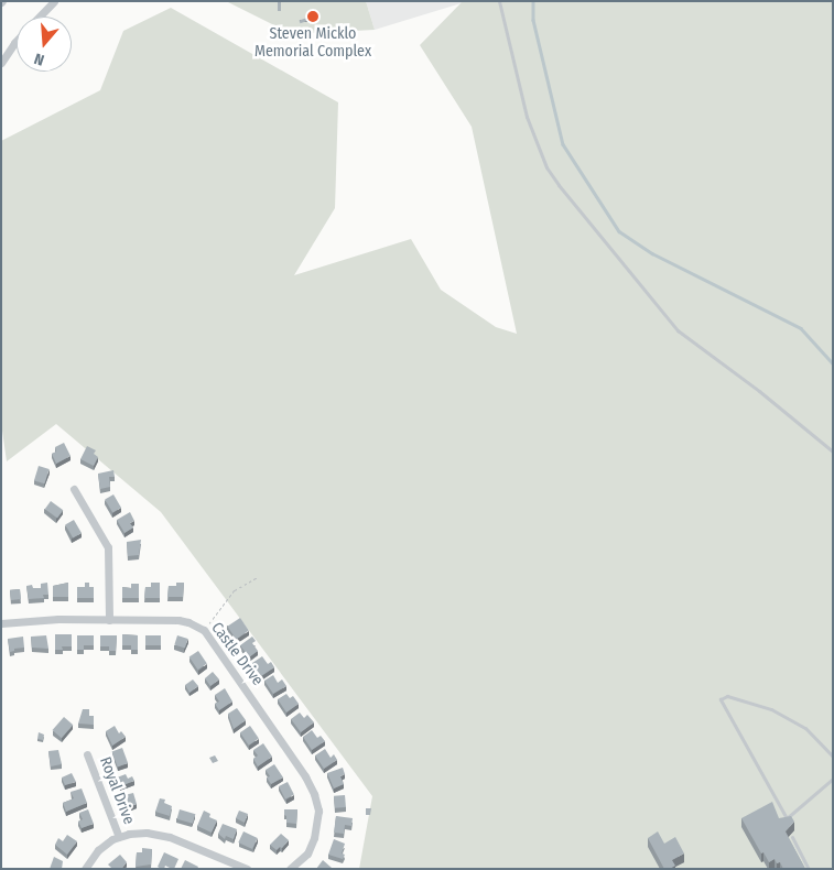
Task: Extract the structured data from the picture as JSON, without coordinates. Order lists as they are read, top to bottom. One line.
{"streets":{"street":["Castle Drive","Royal Drive"]},"places":["Steven Micklo Memorial Complex"],"north":"bottom"}
